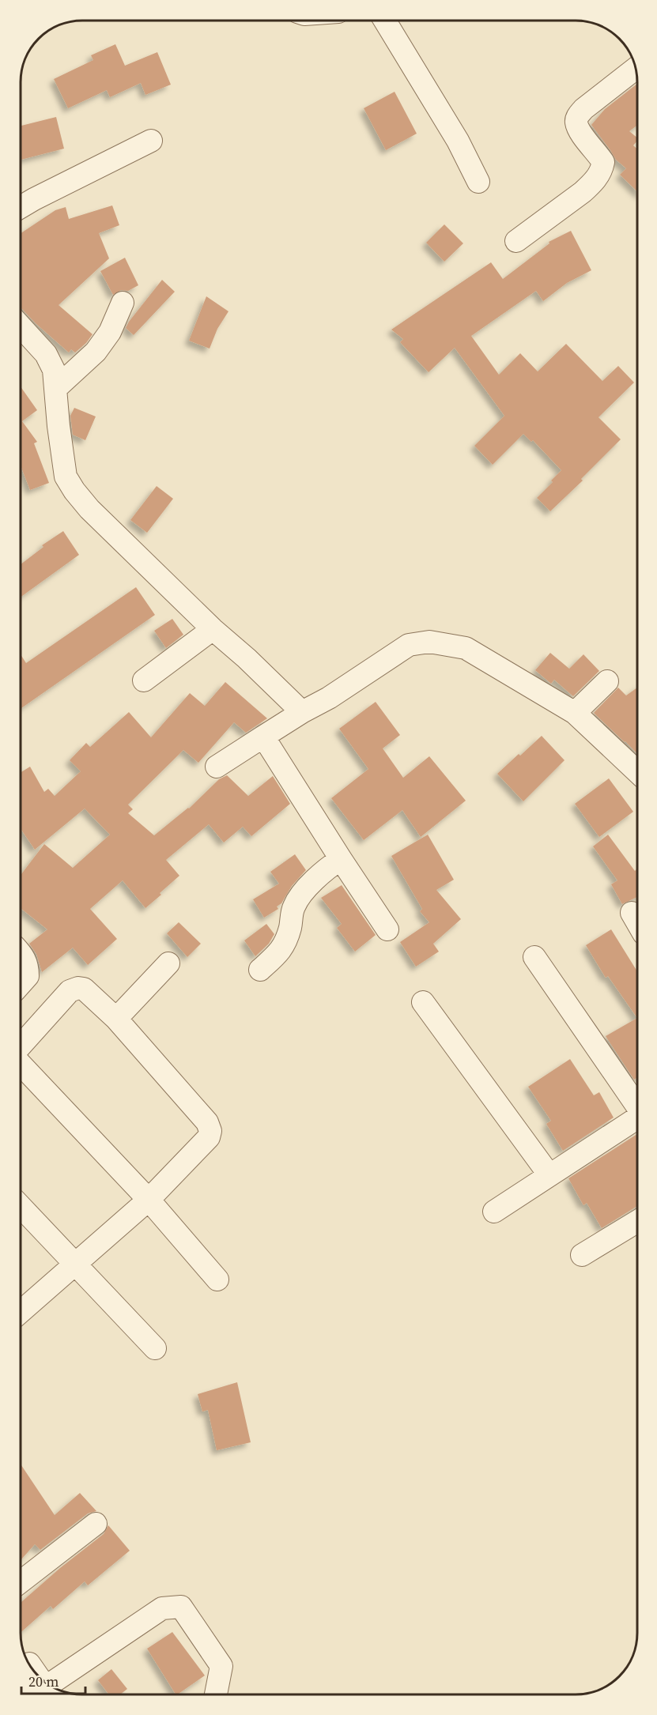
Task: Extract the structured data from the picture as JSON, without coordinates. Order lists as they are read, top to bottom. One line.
{"scale_bar":"20 m"}
